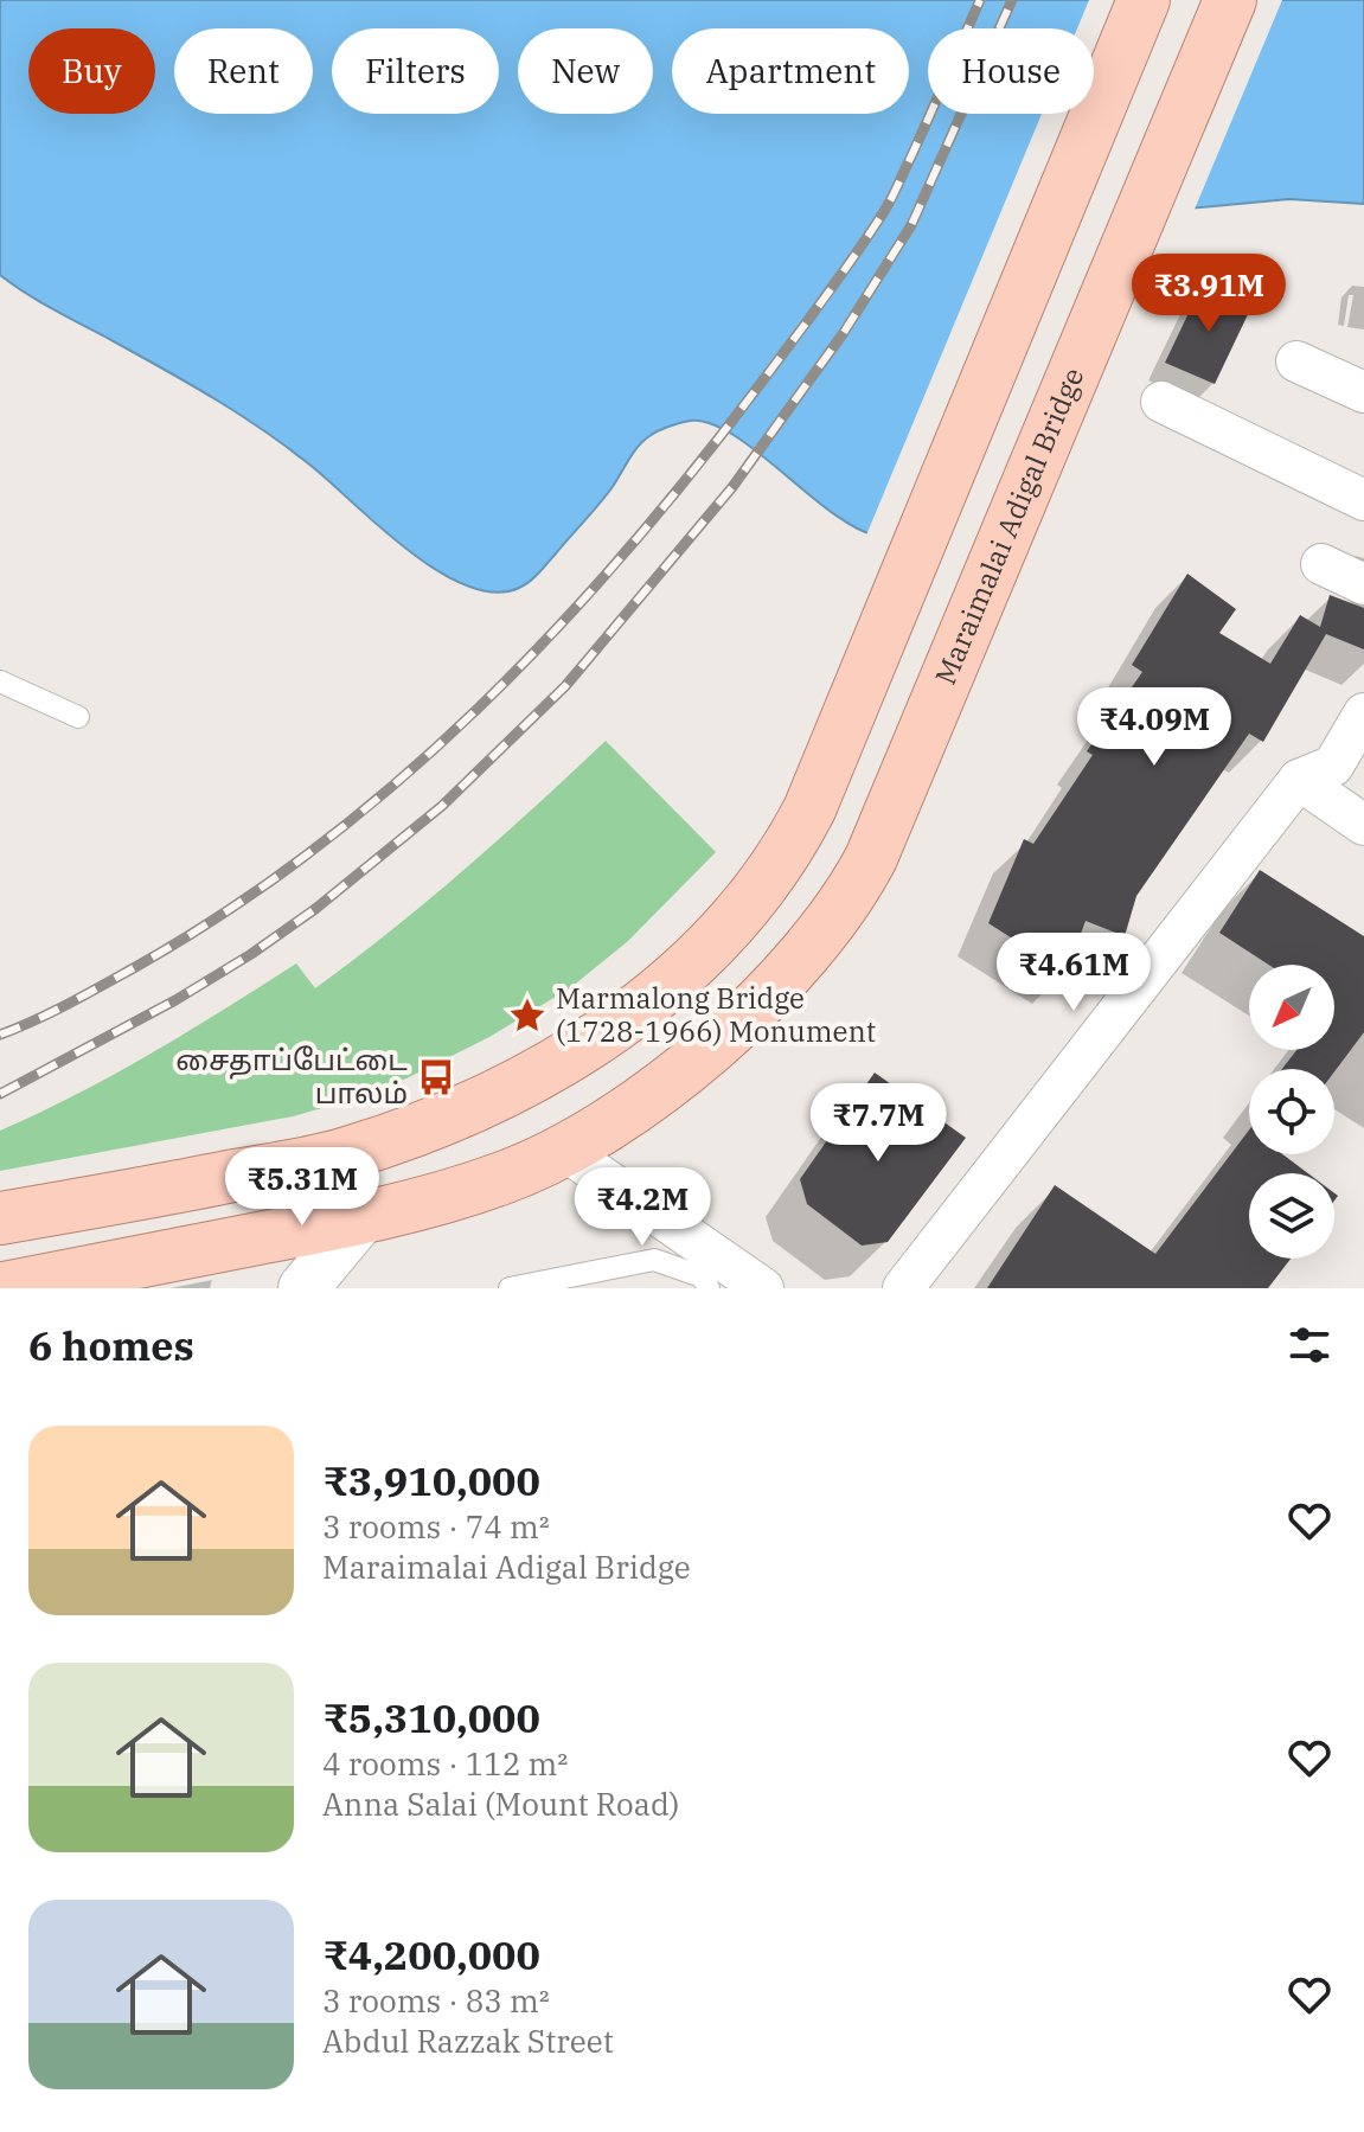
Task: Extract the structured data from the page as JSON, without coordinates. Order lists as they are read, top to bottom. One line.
{"streets":{"main road":["Maraimalai Adigal Bridge"]},"places":{"place":["Marmalong Bridge (1728-1966) Monument"],"bus stop":["சைதாப்பேட்டை பாலம்"]},"north":"bottom left","page":{"chip":["Buy","Rent","Filters","New","Apartment","House"],"price":["₹3.91M","₹4.09M","₹4.61M","₹7.7M","₹5.31M","₹4.2M"],"heading":"6 homes","list":[{"name":"₹3,910,000","note":"3 rooms · 74 m² · Maraimalai Adigal Bridge"},{"name":"₹5,310,000","note":"4 rooms · 112 m² · Anna Salai (Mount Road)"},{"name":"₹4,200,000","note":"3 rooms · 83 m² · Abdul Razzak Street"}]}}
